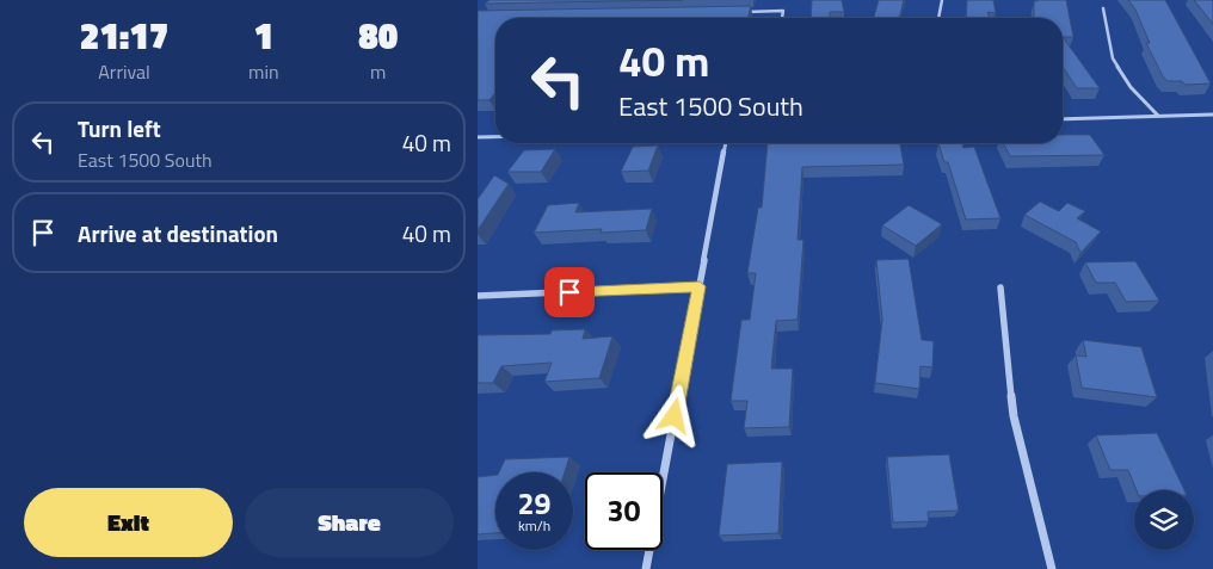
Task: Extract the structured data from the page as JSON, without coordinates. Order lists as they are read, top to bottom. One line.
{"page":{"eta":["21:17","Arrival","1","min","80","m"],"turn":["40 m","East 1500 South"],"list":[{"name":"Turn left","note":"East 1500 South","value":"40 m"},{"name":"Arrive at destination","value":"40 m"}],"speed":"29 km/h","limit":"30","buttons":["Exit","Share"]}}
